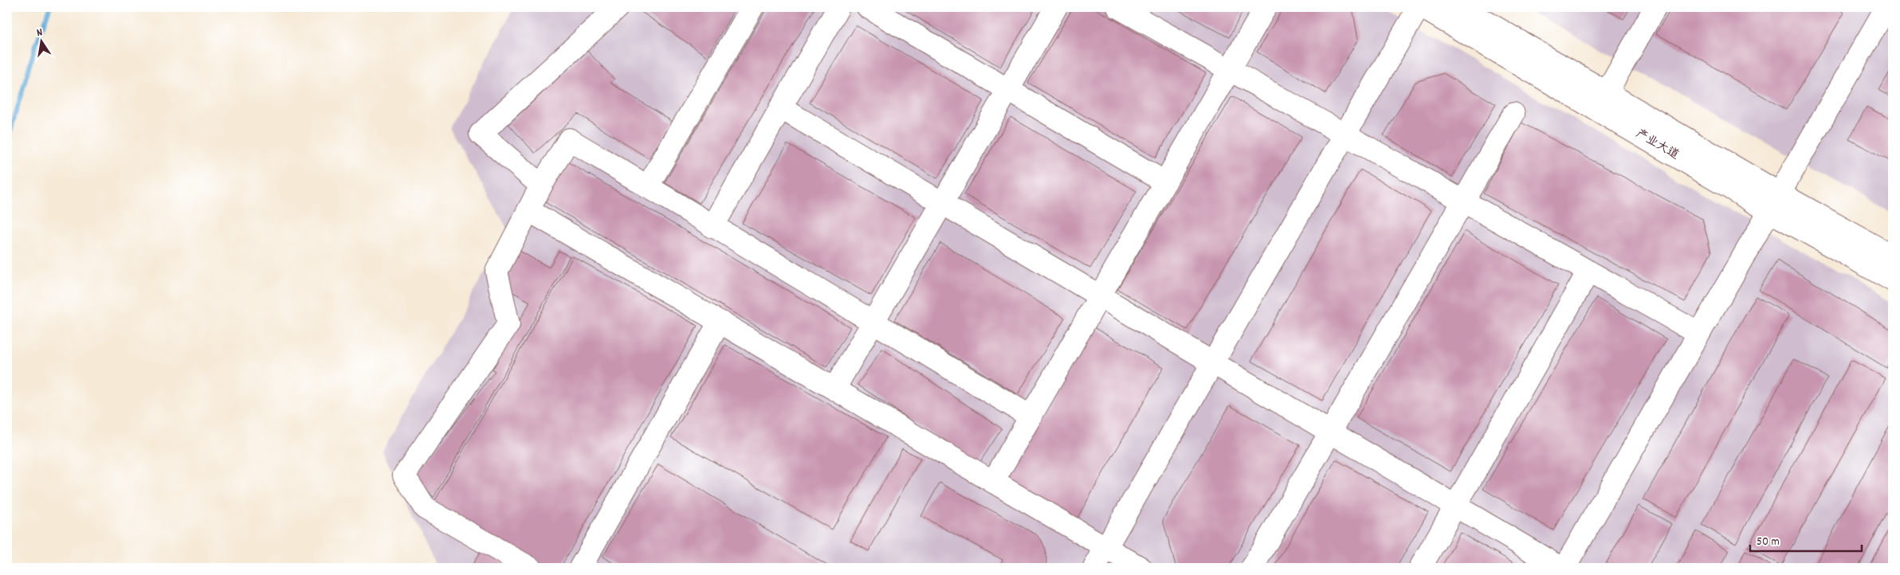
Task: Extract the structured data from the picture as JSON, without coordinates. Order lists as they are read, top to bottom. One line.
{"streets":{"street":["产业大道"]},"scale_bar":"50 m","north":"top"}
